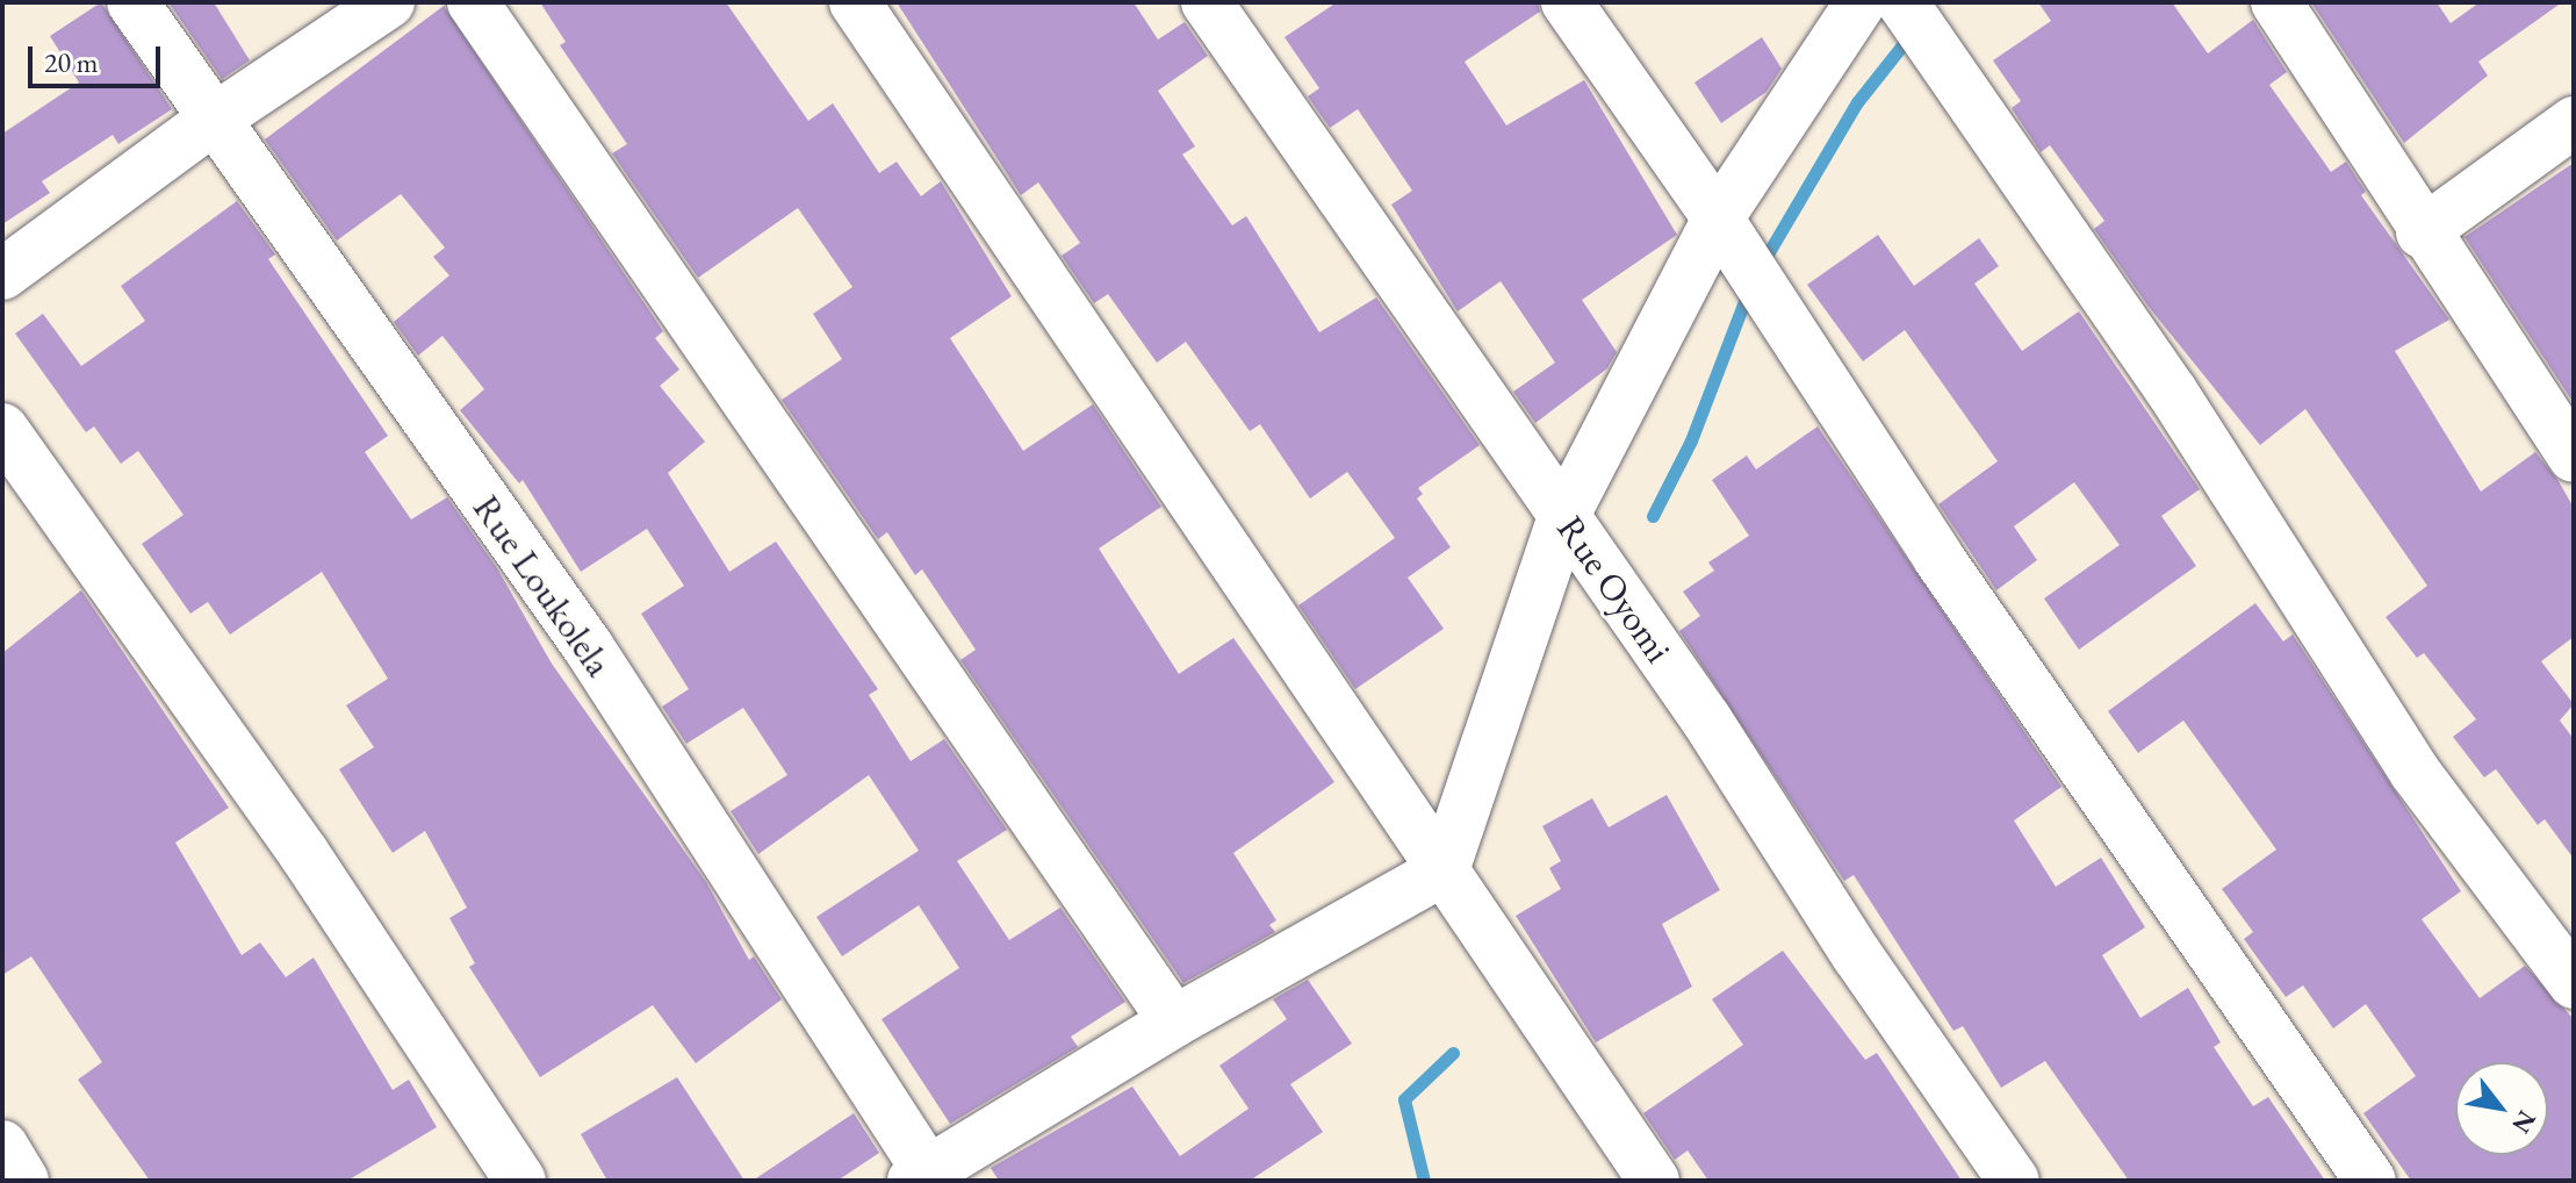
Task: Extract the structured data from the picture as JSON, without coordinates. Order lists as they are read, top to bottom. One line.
{"streets":{"street":["Rue Loukolela","Rue Oyomi"]},"scale_bar":"20 m","north":"bottom right"}
